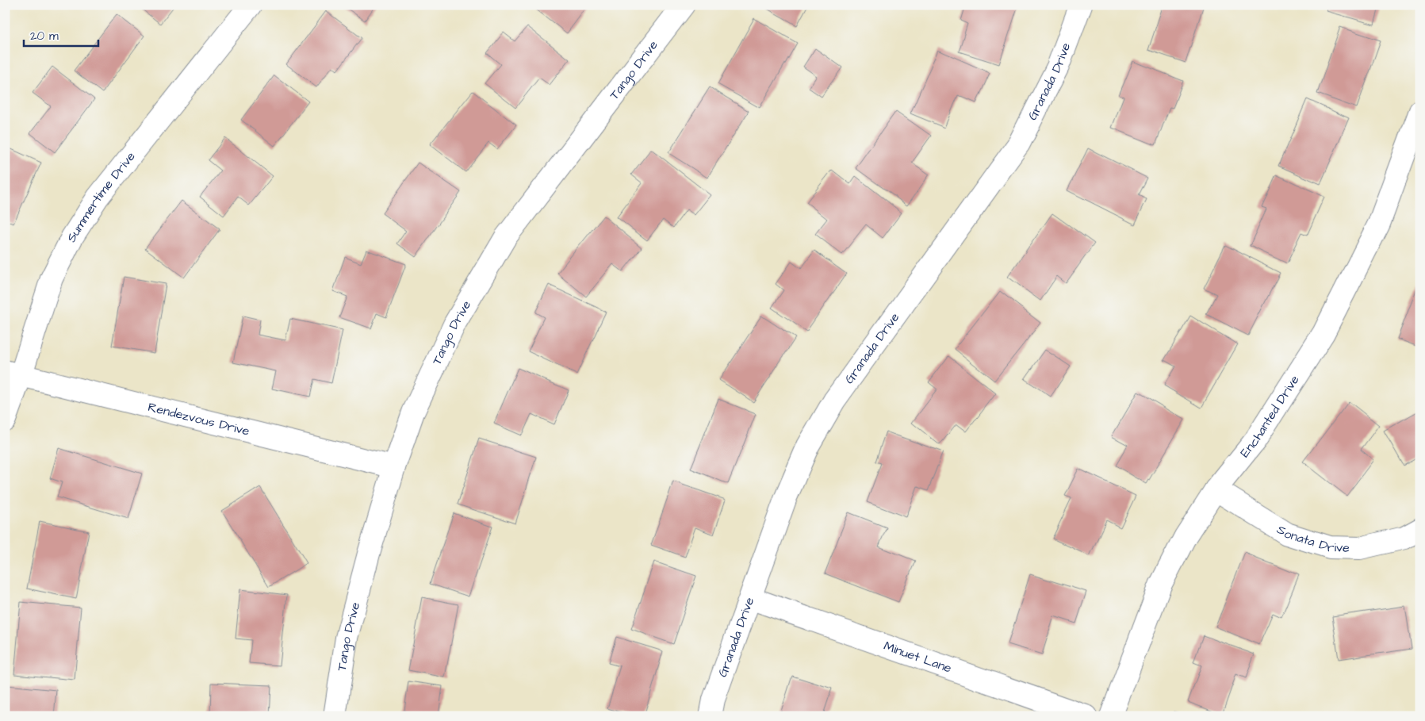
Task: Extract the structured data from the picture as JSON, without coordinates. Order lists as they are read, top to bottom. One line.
{"streets":{"street":["Tango Drive","Granada Drive","Summertime Drive","Enchanted Drive","Rendezvous Drive","Sonata Drive","Minuet Lane"]},"crossings":[["Tango Drive","Rendezvous Drive"],["Granada Drive","Minuet Lane"],["Summertime Drive","Rendezvous Drive"],["Enchanted Drive","Sonata Drive"]],"scale_bar":"20 m"}
